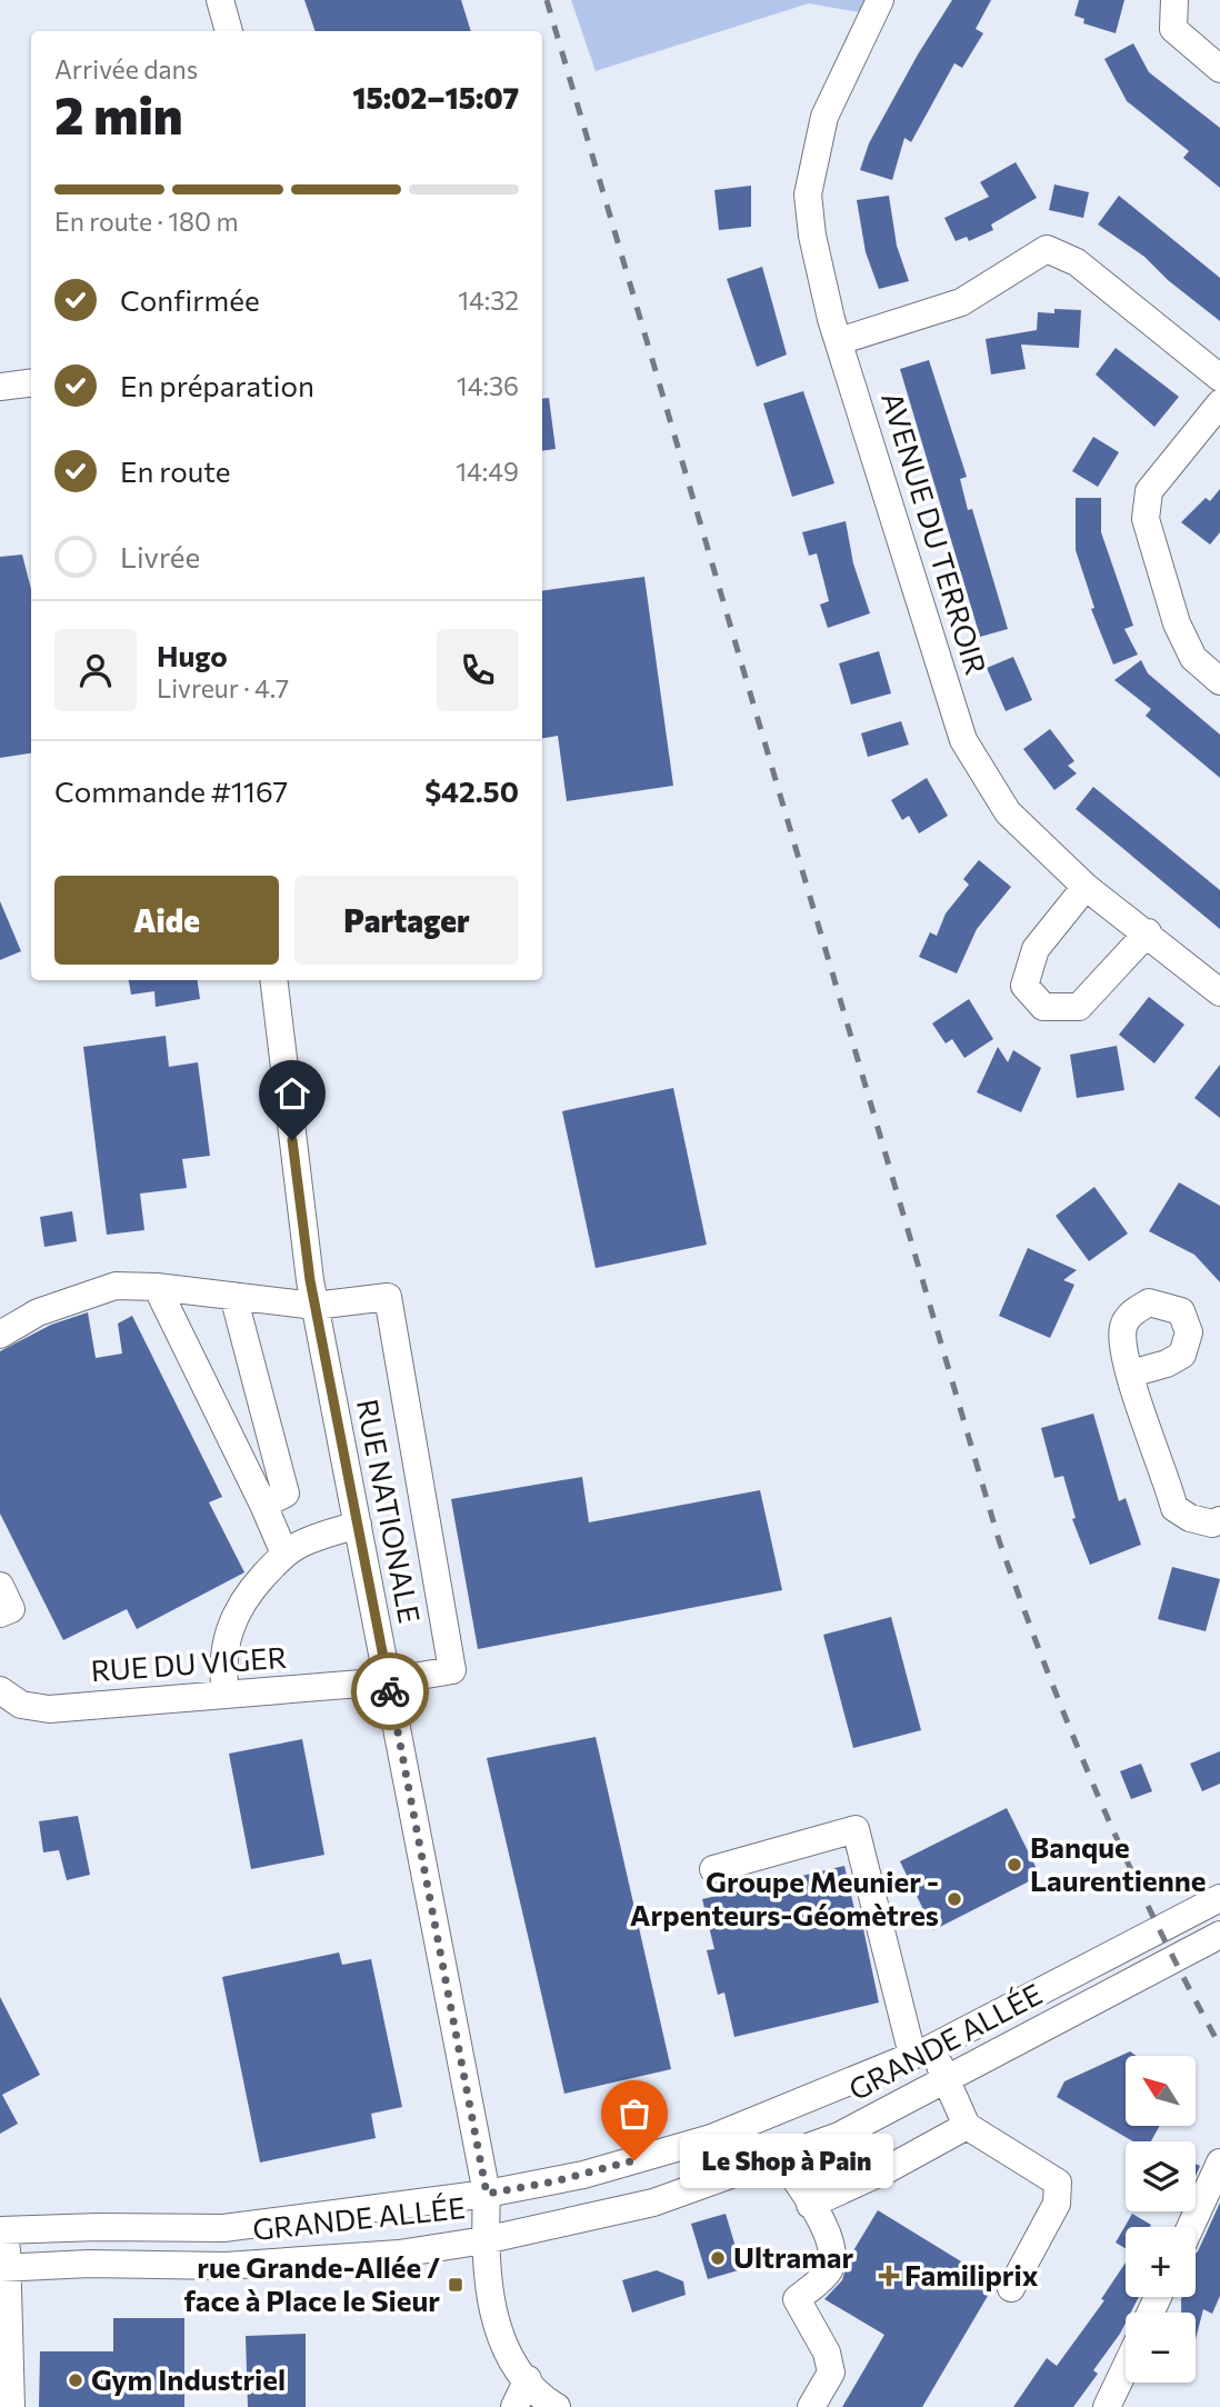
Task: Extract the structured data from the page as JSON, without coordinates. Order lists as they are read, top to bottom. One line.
{"streets":{"street":["AVENUE DU TERROIR","RUE NATIONALE","RUE DU VIGER","GRANDE ALLÉE"]},"crossings":[["RUE NATIONALE","RUE DU VIGER"],["RUE NATIONALE","GRANDE ALLÉE"]],"places":{"other":["Banque Laurentienne","Groupe Meunier - Arpenteurs-Géomètres","Le Shop à Pain","Ultramar","Gym Industriel"],"health":["Familiprix"],"transit":["rue Grande-Allée / face à Place le Sieur"]},"north":"top left","page":{"heading":["2 min","Arrivée dans","15:02–15:07"],"panel":["Hugo","Livreur · 4.7","Commande #1167","$42.50"],"bar":"En route · 180 m","list":[["Confirmée","14:32"],["En préparation","14:36"],["En route","14:49"],"Livrée"],"buttons":["Aide","Partager"],"map_buttons":["+","−"],"bubble":"Le Shop à Pain"}}
